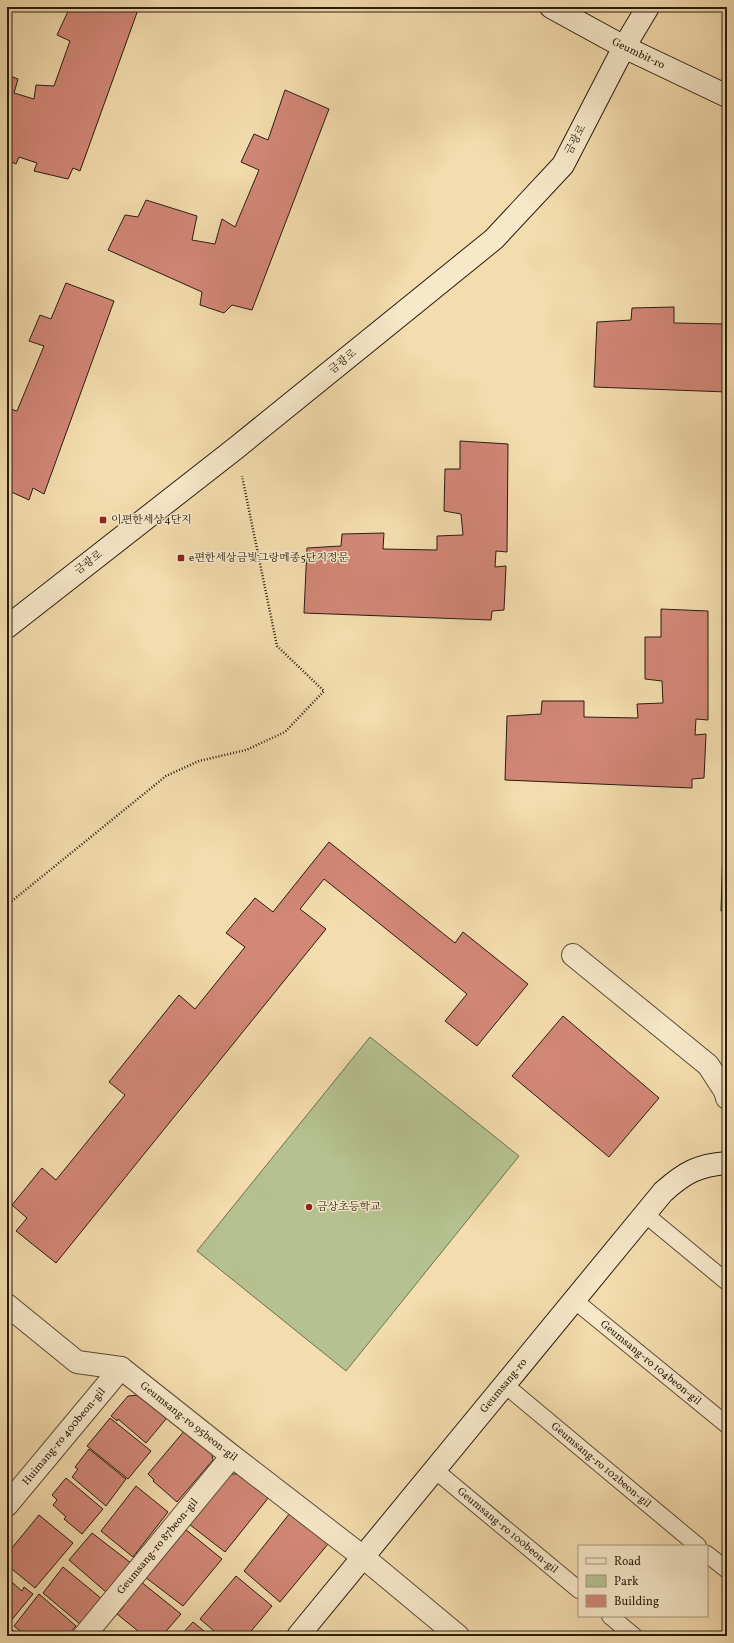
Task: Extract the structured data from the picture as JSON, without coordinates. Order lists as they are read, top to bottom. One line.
{"streets":{"street":["Geumbit-ro","금광로","Geumsang-ro","Geumsang-ro 95beon-gil","Huimang-ro 400beon-gil","Geumsang-ro 87beon-gil"],"lane":["Geumsang-ro 104beon-gil","Geumsang-ro 102beon-gil","Geumsang-ro 100beon-gil"]},"crossings":[["Geumbit-ro","금광로"],["Geumsang-ro 104beon-gil","Geumsang-ro"],["Geumsang-ro","Geumsang-ro 95beon-gil"],["Geumsang-ro","Geumsang-ro 102beon-gil"],["Geumsang-ro","Geumsang-ro 100beon-gil"],["Geumsang-ro 95beon-gil","Huimang-ro 400beon-gil"],["Geumsang-ro 95beon-gil","Geumsang-ro 87beon-gil"]],"places":{"transit":["이편한세상4단지","e편한세상금빛그랑메종5단지정문"],"other":["금상초등학교"]},"legend":["Road","Park","Building"]}
